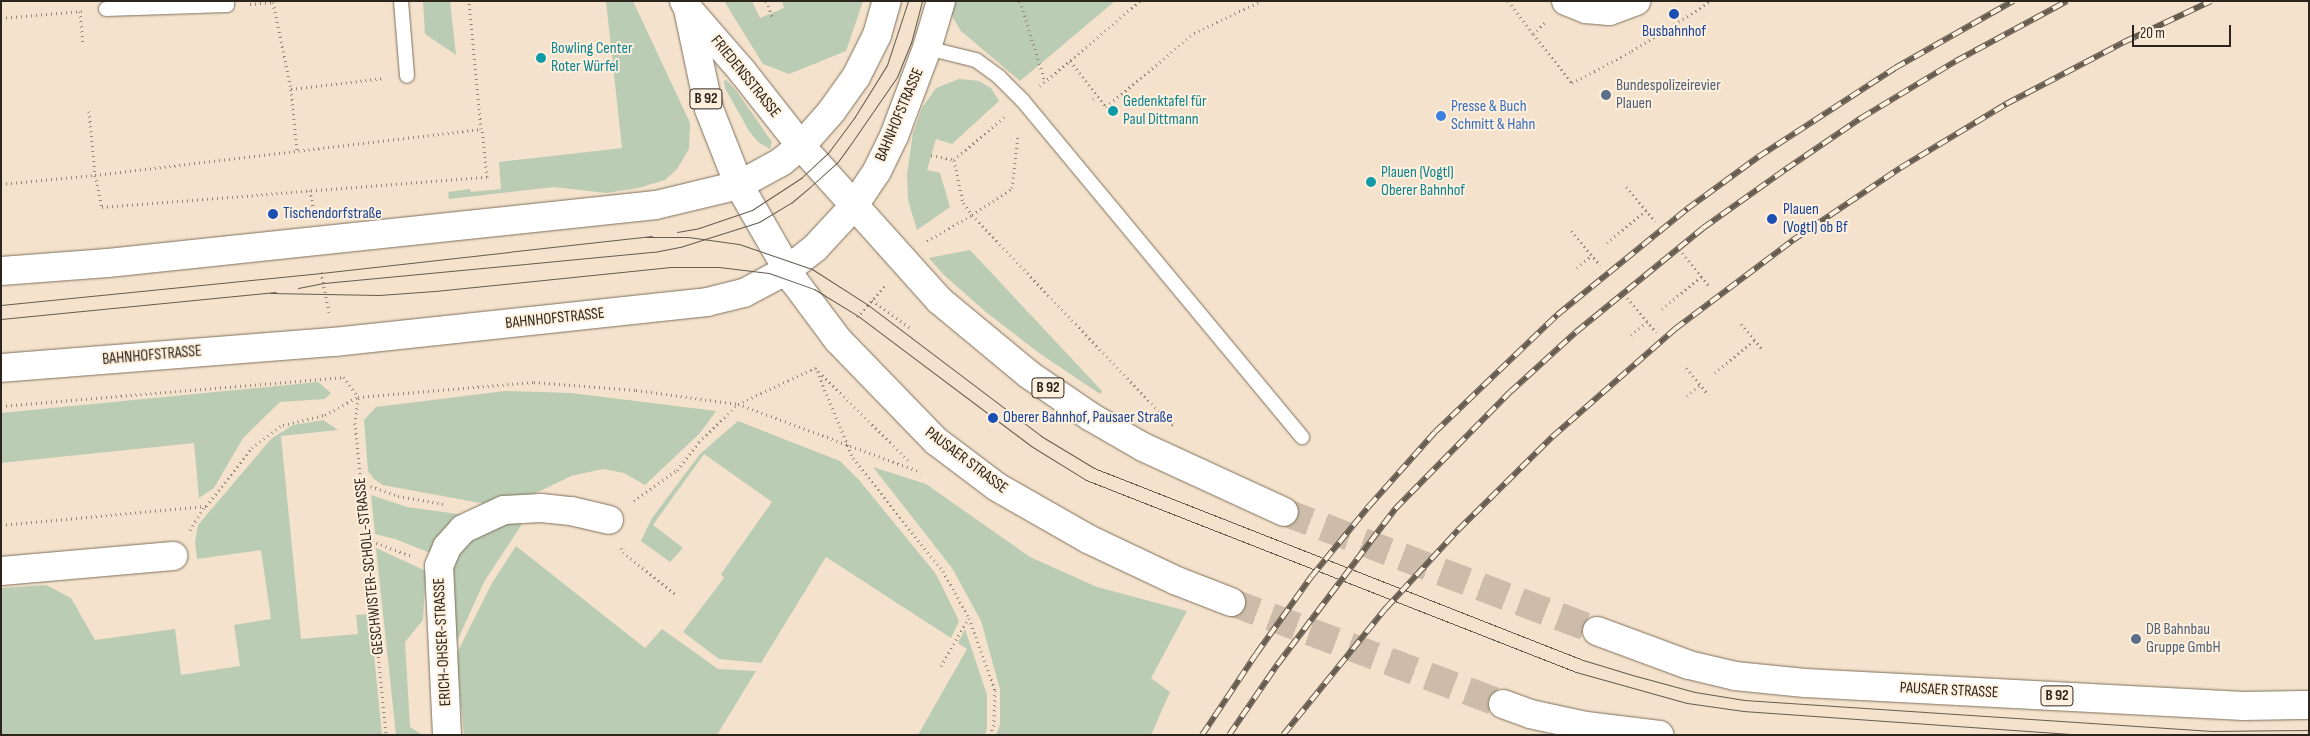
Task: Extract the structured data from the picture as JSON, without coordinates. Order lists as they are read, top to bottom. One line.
{"streets":{"street":["FRIEDENSSTRASSE","B 92","BAHNHOFSTRASSE","PAUSAER STRASSE","ERICH-OHSER-STRASSE"],"path":["GESCHWISTER-SCHOLL-STRASSE"]},"crossings":[["FRIEDENSSTRASSE","B 92"],["FRIEDENSSTRASSE","PAUSAER STRASSE"],["B 92","BAHNHOFSTRASSE"],["BAHNHOFSTRASSE","PAUSAER STRASSE"]],"places":["Busbahnhof","Bowling Center Roter Würfel","Bundespolizeirevier Plauen","Gedenktafel für Paul Dittmann","Presse & Buch Schmitt & Hahn","Plauen (Vogtl) Oberer Bahnhof","Tischendorfstraße","Plauen (Vogtl) ob Bf","Oberer Bahnhof, Pausaer Straße","DB Bahnbau Gruppe GmbH"],"scale_bar":"20 m"}
